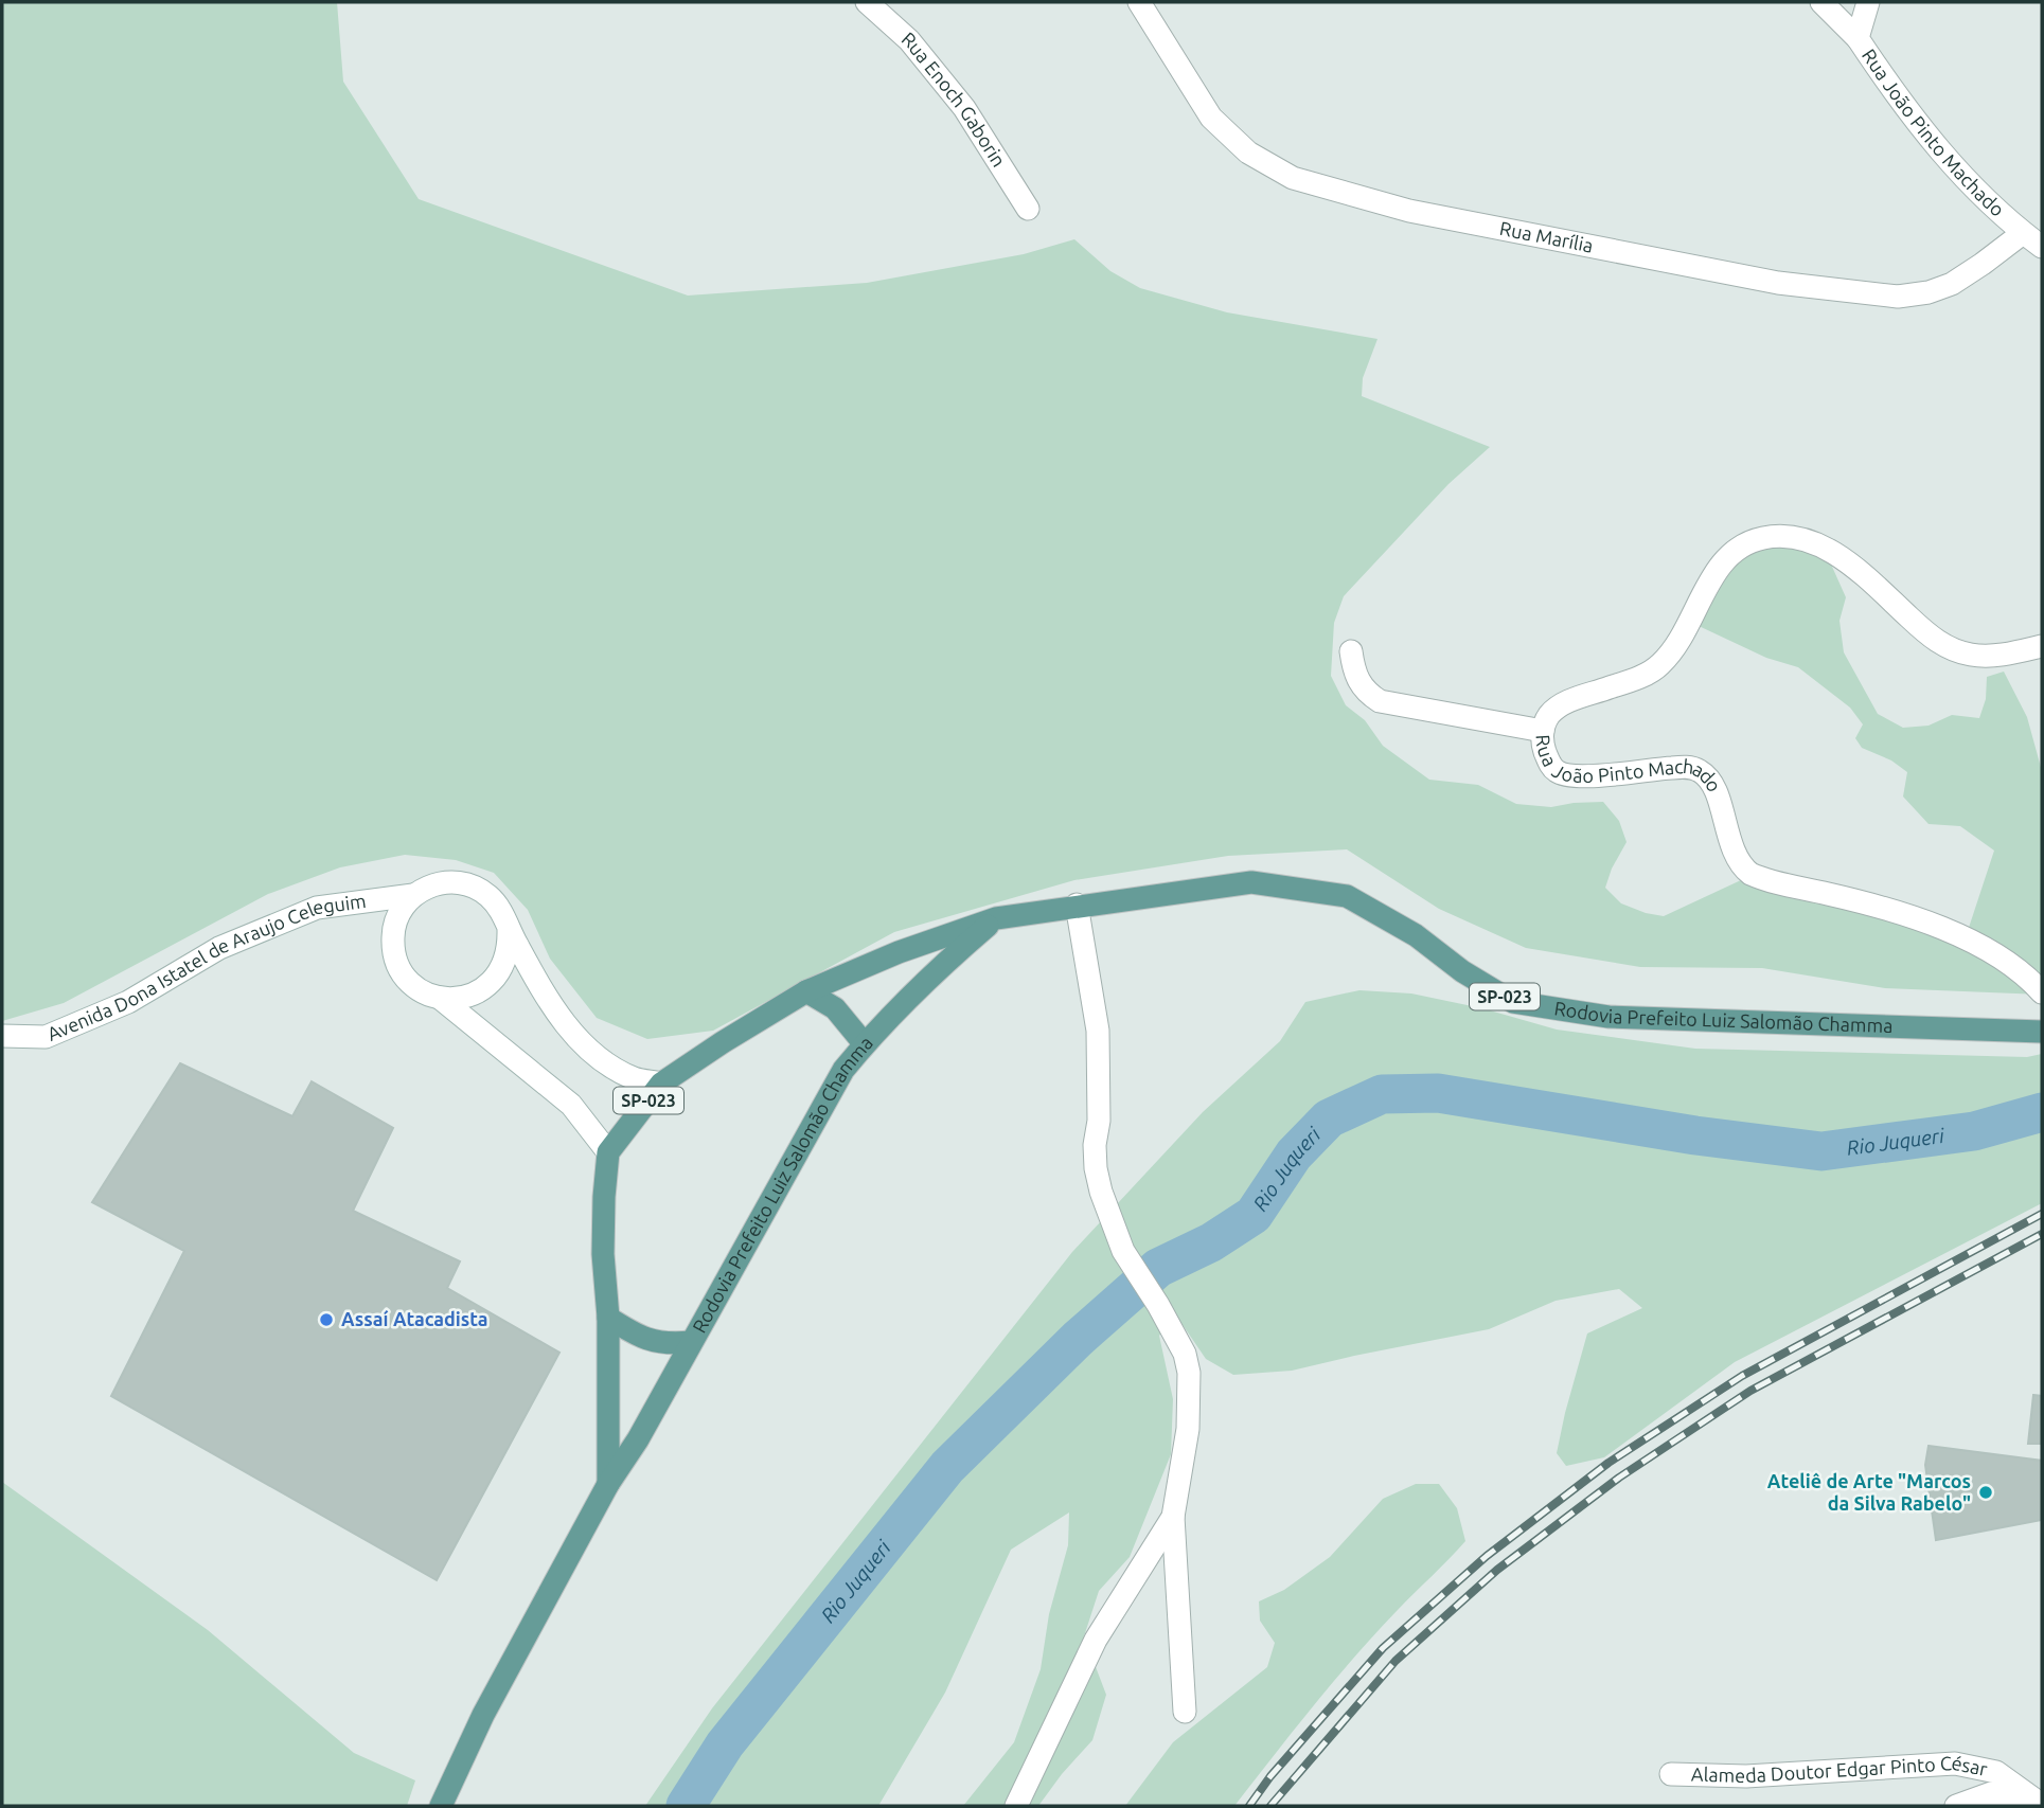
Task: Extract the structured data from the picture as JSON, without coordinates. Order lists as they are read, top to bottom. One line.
{"streets":{"main road":["SP-023","Rodovia Prefeito Luiz Salomão Chamma"],"street":["Rua Enoch Gaborin","Rua João Pinto Machado","Rua Marília","Avenida Dona Istatel de Araujo Celeguim","Alameda Doutor Edgar Pinto César"]},"crossings":[["Rua João Pinto Machado","Rua Marília"]],"water":["Rio Juqueri"],"places":["Assaí Atacadista","Ateliê de Arte \"Marcos da Silva Rabelo\""]}
